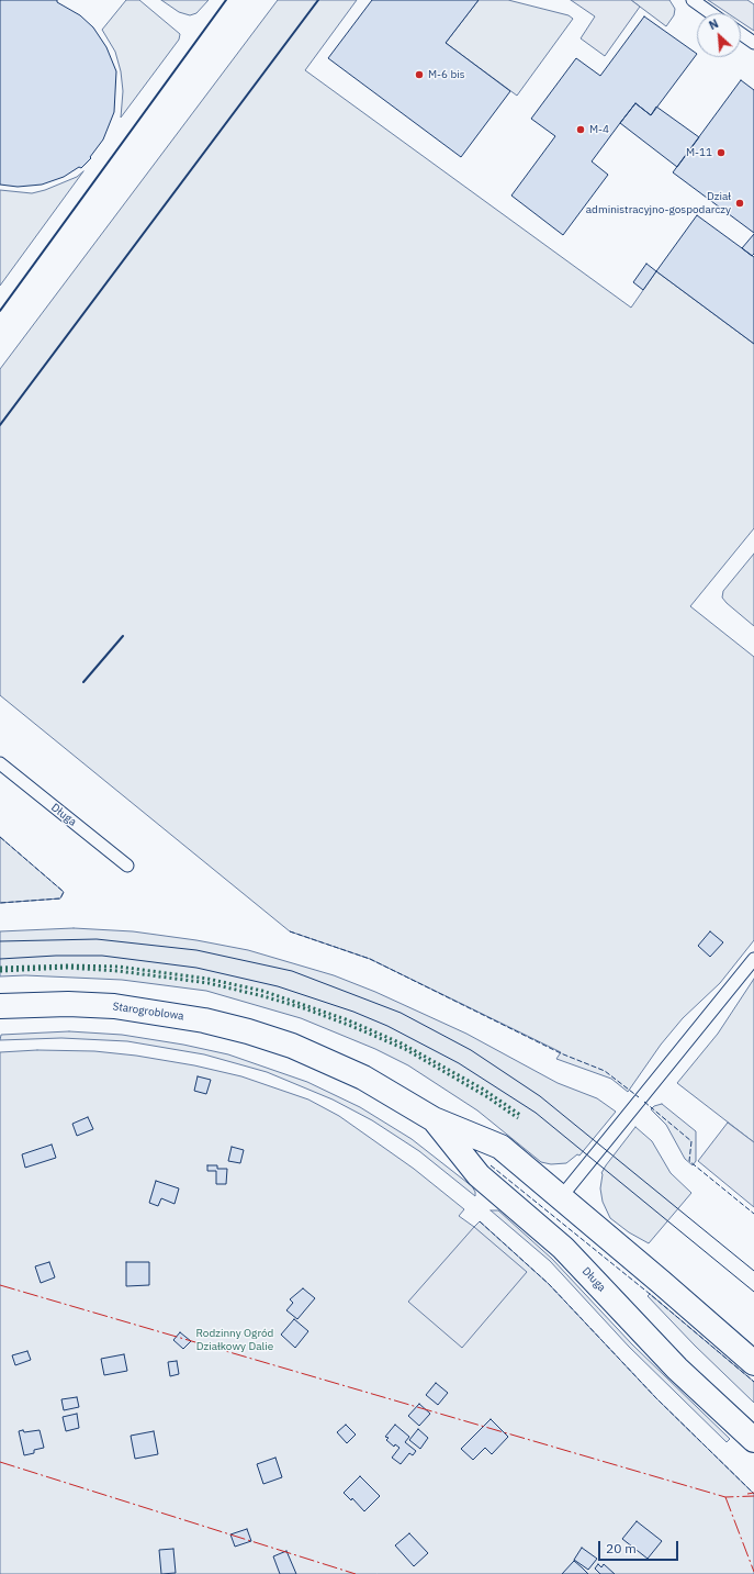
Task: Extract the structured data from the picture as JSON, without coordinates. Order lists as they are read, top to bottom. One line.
{"streets":{"street":["Długa","Starogroblowa"]},"crossings":[["Długa","Starogroblowa"]],"parks":["Rodzinny Ogród Działkowy Dalie"],"places":["M-6 bis","M-4","M-11","Dział administracyjno-gospodarczy"],"scale_bar":"20 m","north":"top left"}
